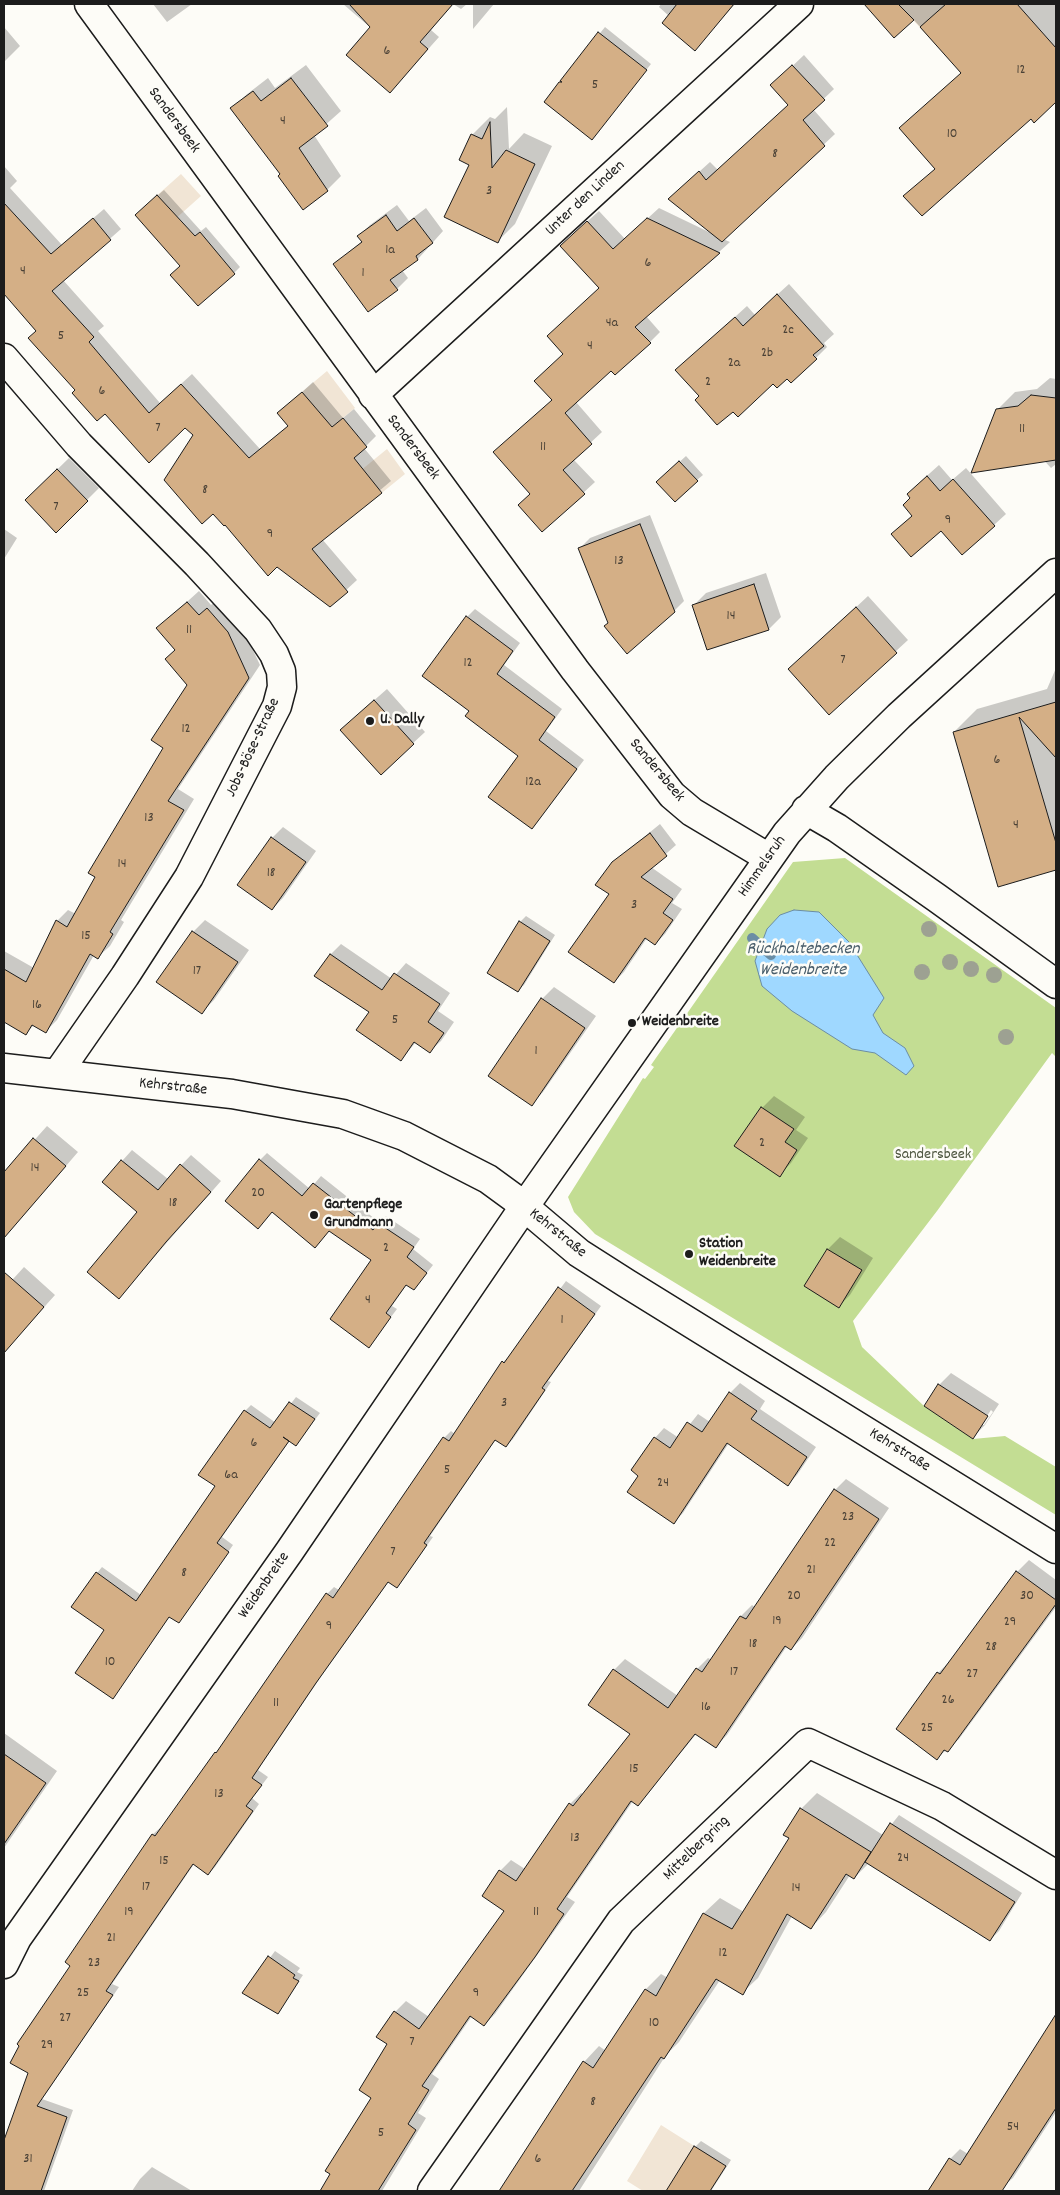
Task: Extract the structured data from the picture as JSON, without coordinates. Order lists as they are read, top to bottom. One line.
{"streets":{"street":["Sandersbeek","Unter den Linden","Jobs-Böse-Straße","Himmelsruh","Kehrstraße","Weidenbreite","Mittelbergring"]},"crossings":[["Sandersbeek","Unter den Linden"],["Sandersbeek","Himmelsruh"],["Jobs-Böse-Straße","Kehrstraße"],["Himmelsruh","Kehrstraße"],["Himmelsruh","Weidenbreite"],["Kehrstraße","Weidenbreite"]],"water":["Rückhaltebecken Weidenbreite"],"parks":["Sandersbeek"],"places":["U. Dally","Weidenbreite","Gartenpflege Grundmann","Station Weidenbreite"],"house_numbers":["6","12","5","4","10","8","3","1a","6","4","1","4a","2c","5","4","2b","2a","2","6","7","11","11","8","7","9","9","13","14","11","7","12","12","6","12a","13","4","14","18","3","15","17","16","5","1","2","14","20","18","2","4","1","3","6","5","6a","24","23","22","7","21","8","20","30","19","29","9","18","28","10","17","27","26","11","16","25","15","13","13","24","15","17","14","19","11","21","12","23","25","9","27","10","7","29","8","54","5","31","6"]}
